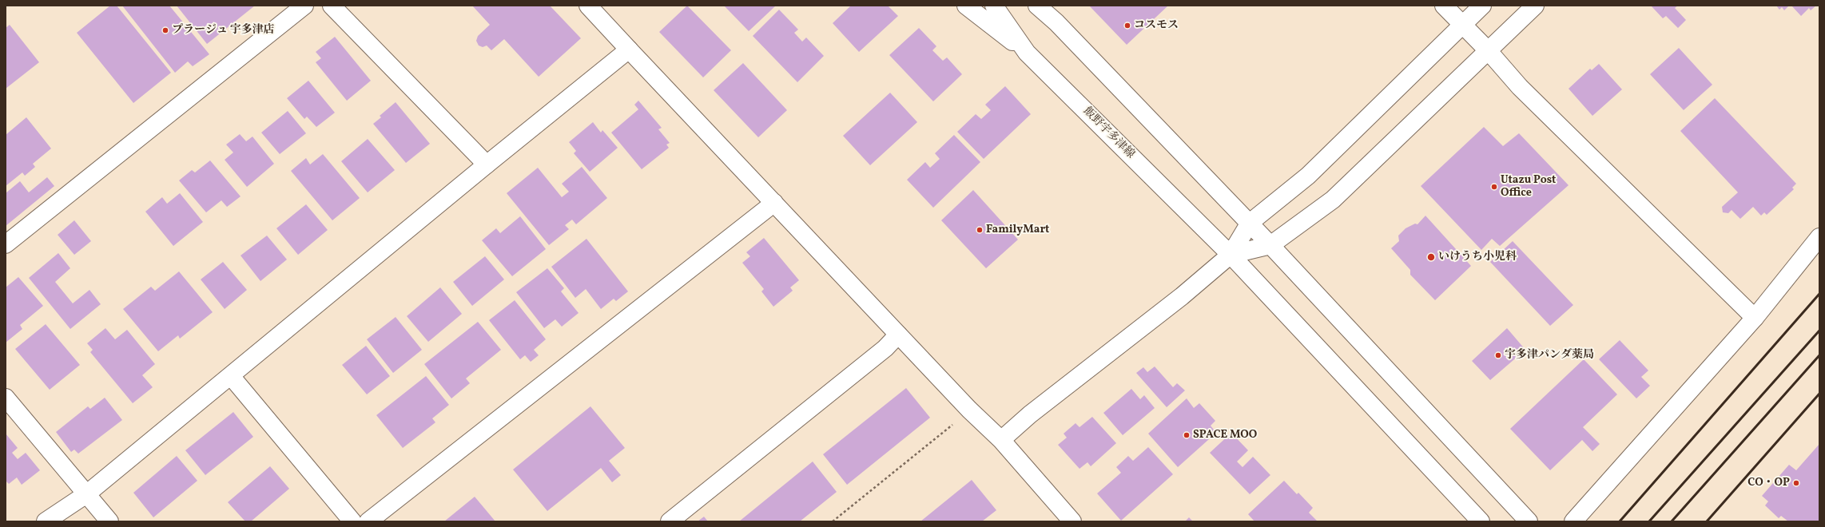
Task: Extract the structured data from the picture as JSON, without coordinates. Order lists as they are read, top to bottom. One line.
{"streets":{"street":["飯野宇多津線"]},"places":["コスモス","プラージュ 宇多津店","Utazu Post Office","FamilyMart","いけうち小児科","宇多津パンダ薬局","SPACE MOO","CO・OP"]}
